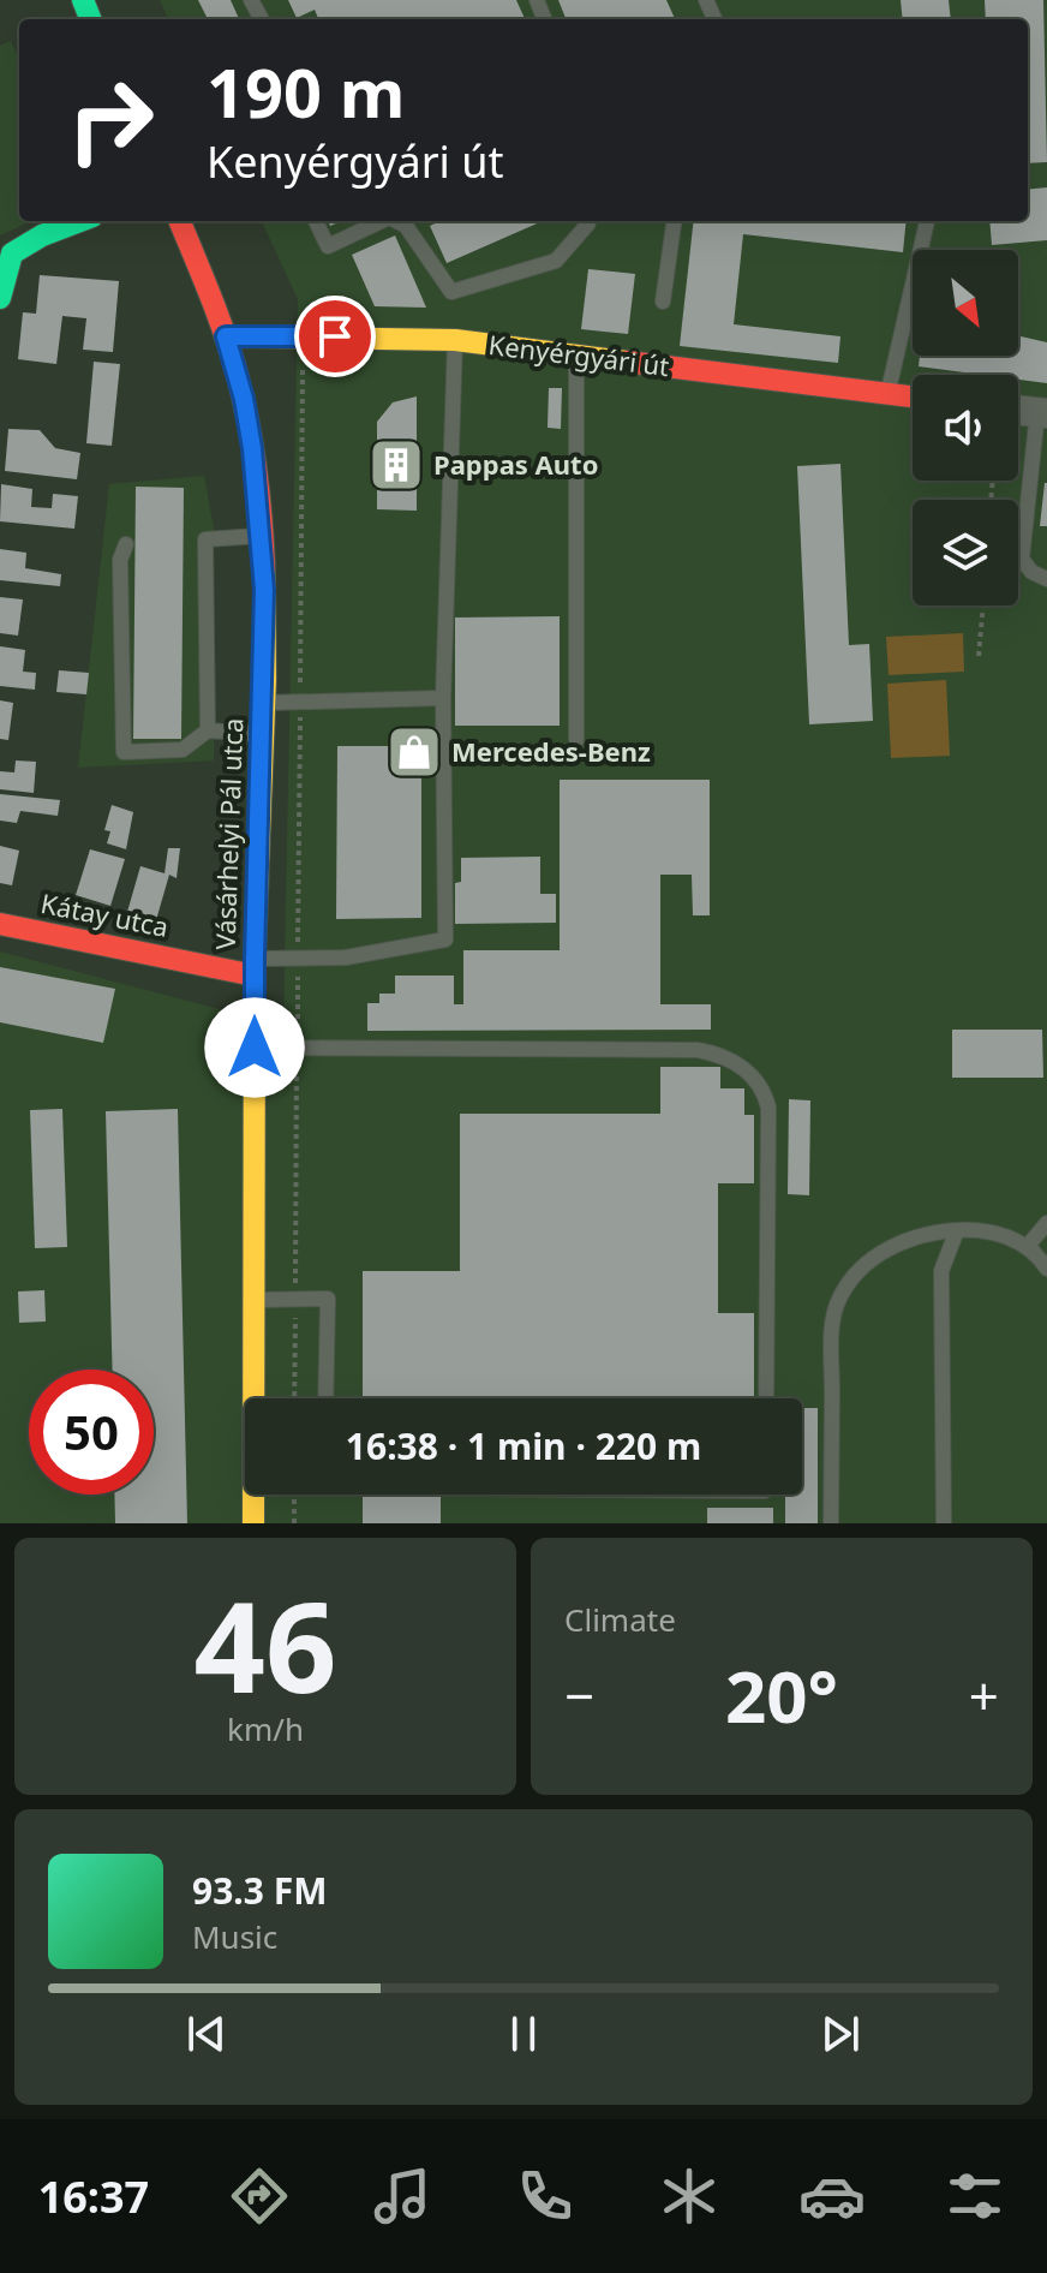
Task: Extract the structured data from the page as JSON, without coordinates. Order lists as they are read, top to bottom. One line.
{"streets":{"main road":["Kenyérgyári út","Vásárhelyi Pál utca","Kátay utca"]},"crossings":[["Kenyérgyári út","Vásárhelyi Pál utca"],["Vásárhelyi Pál utca","Kátay utca"]],"places":{"building":["Pappas Auto"],"shop":["Mercedes-Benz"]},"north":"bottom right","page":{"turn":["190 m","Kenyérgyári út"],"limit":"50","trip":"16:38 · 1 min · 220 m","tile":[["46","km/h"],"Climate"],"heat":["−","20°","+"],"song":["93.3 FM","Music"],"tabs":"16:37"}}
